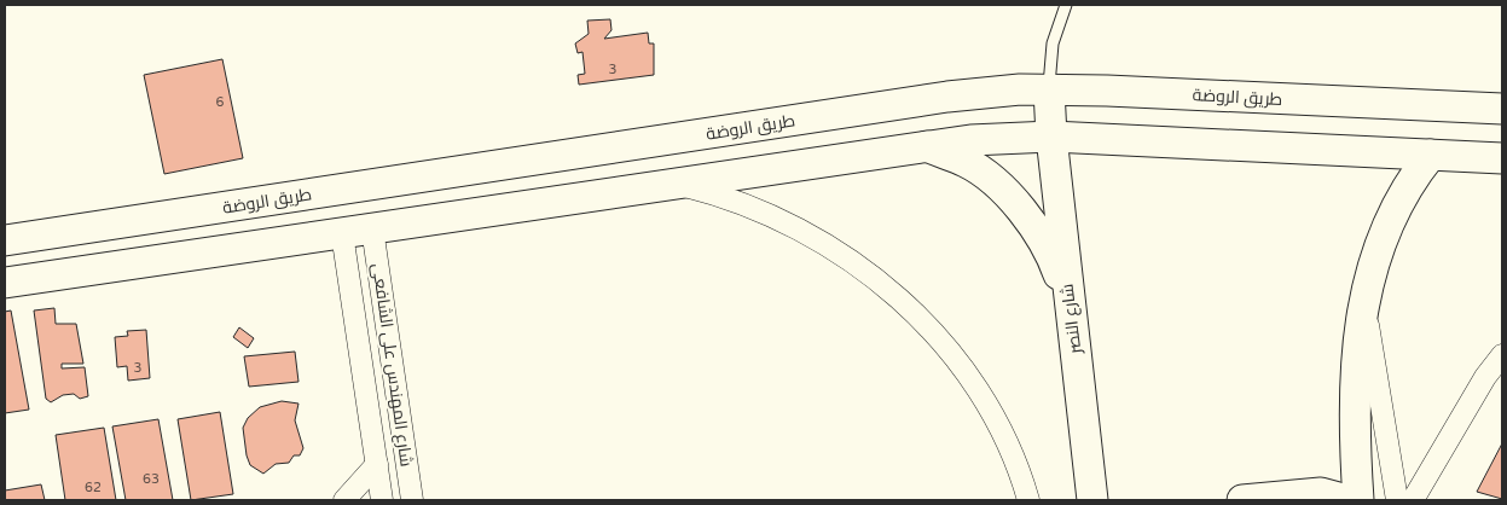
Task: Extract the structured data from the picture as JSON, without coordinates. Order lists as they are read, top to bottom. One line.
{"streets":{"street":["طريق الروضة","شارع النصر","شارع المهندس على الشافعى"]},"crossings":[["طريق الروضة","شارع النصر"]],"house_numbers":["3","6","3","63","62"]}
